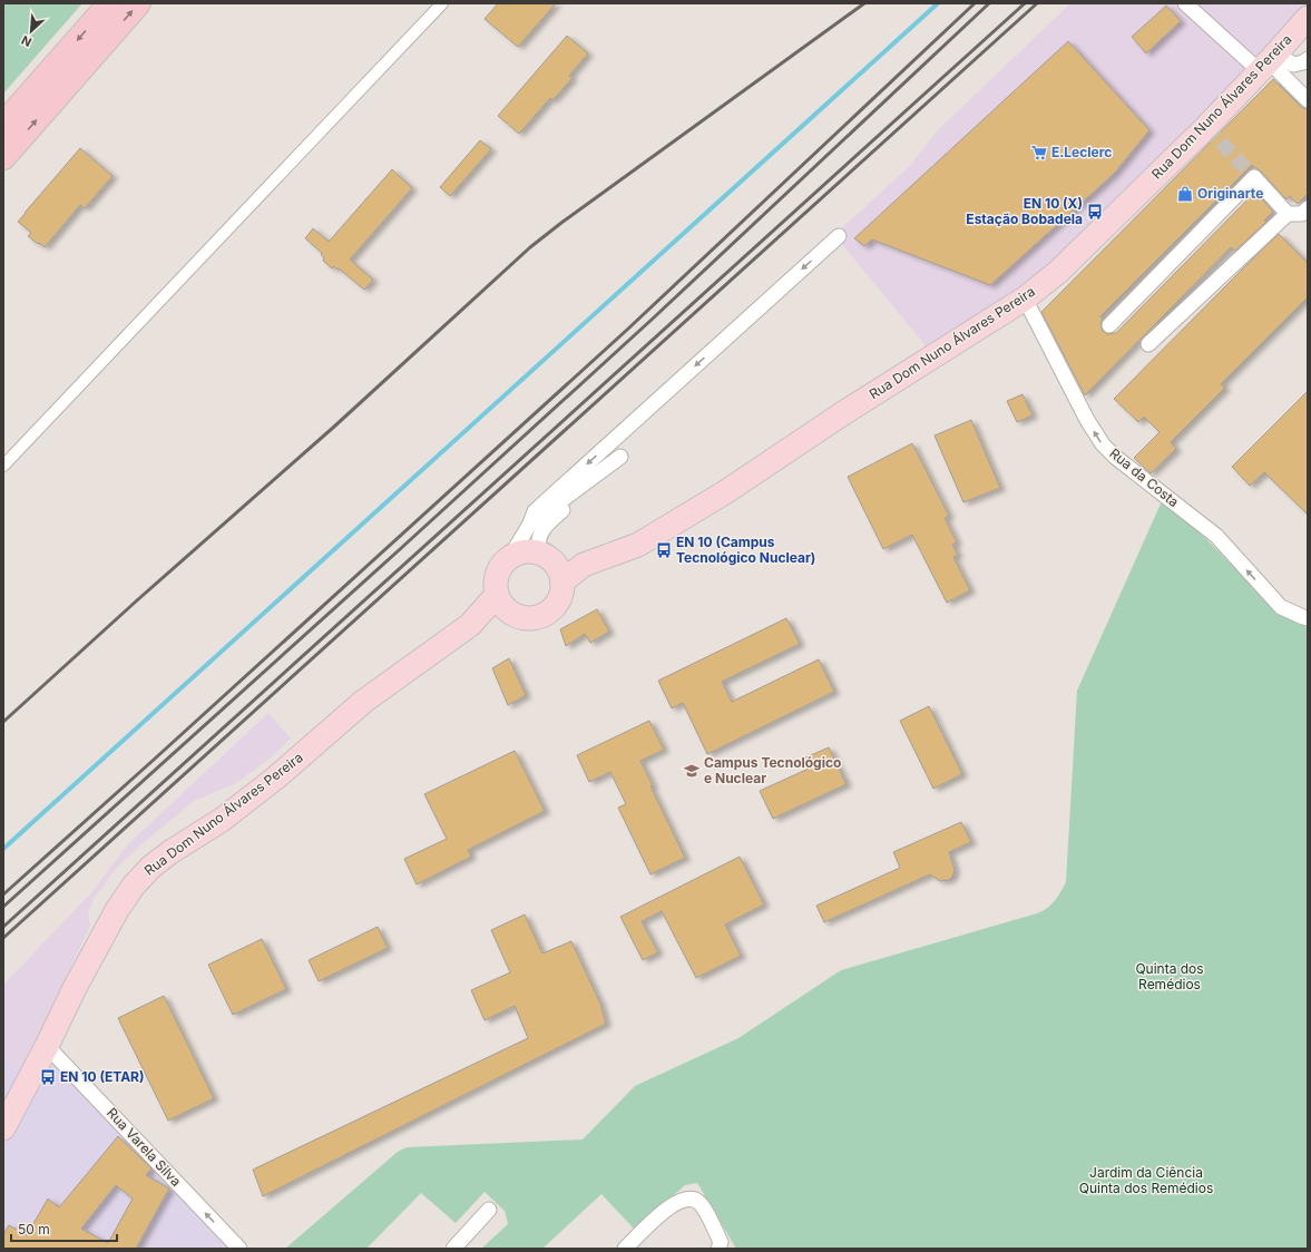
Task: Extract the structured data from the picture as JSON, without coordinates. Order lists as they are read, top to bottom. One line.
{"streets":{"main road":["Rua Dom Nuno Álvares Pereira"],"street":["Rua da Costa","Rua Varela Silva"]},"crossings":[["Rua Dom Nuno Álvares Pereira","Rua da Costa"],["Rua Dom Nuno Álvares Pereira","Rua Varela Silva"]],"one_way":["Rua da Costa","Rua Varela Silva"],"parks":["Quinta dos Remédios","Jardim da Ciência Quinta dos Remédios"],"places":{"supermarket":["E.Leclerc"],"shop":["Originarte"],"bus stop":["EN 10 (X) Estação Bobadela","EN 10 (Campus Tecnológico Nuclear)","EN 10 (ETAR)"],"school or university":["Campus Tecnológico e Nuclear"]},"scale_bar":"50 m","north":"bottom left"}
